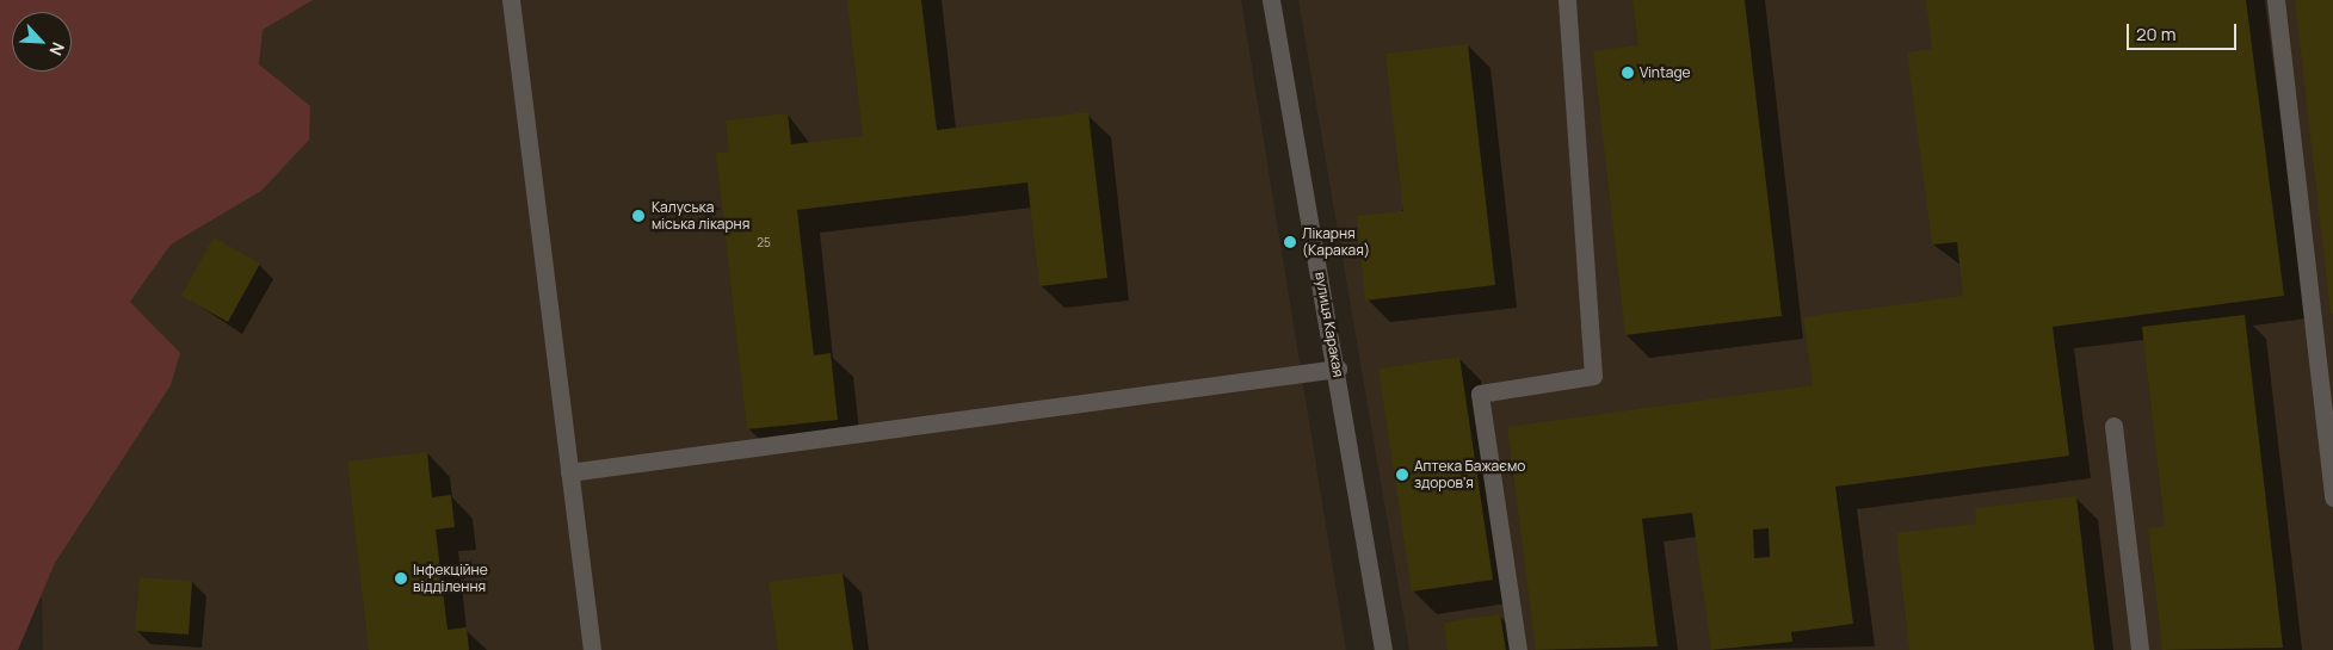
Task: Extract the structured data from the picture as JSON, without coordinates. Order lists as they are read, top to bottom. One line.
{"streets":{"street":["вулиця Каракая"]},"places":["Vintage","Калуська міська лікарня","Лікарня (Каракая)","Аптека Бажаємо здоров'я","Інфекційне відділення"],"house_numbers":["25"],"scale_bar":"20 m","north":"bottom right"}
